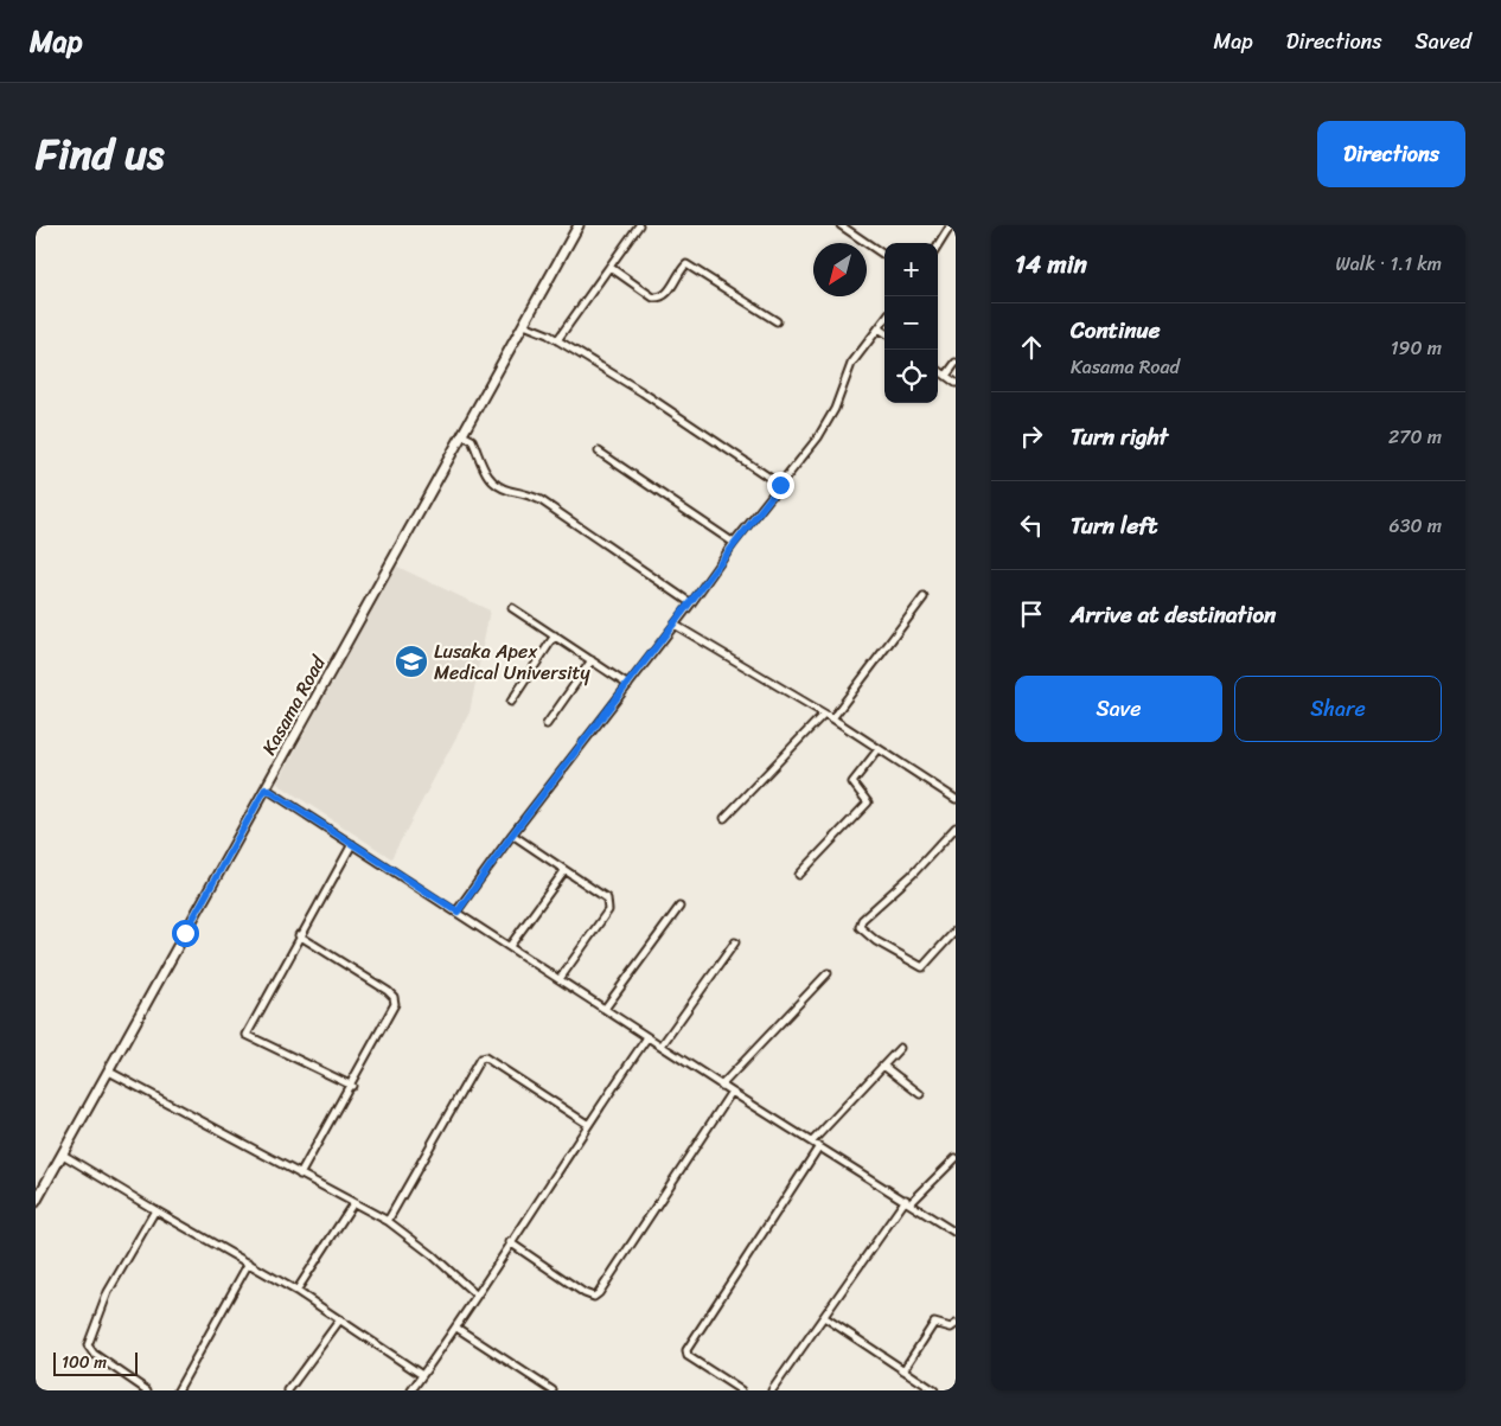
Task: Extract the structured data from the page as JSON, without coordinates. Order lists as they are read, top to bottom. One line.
{"streets":{"street":["Kasama Road"]},"places":{"school or university":["Lusaka Apex Medical University"]},"scale_bar":"100 m","north":"bottom left","page":{"header":"Map","nav":["Map","Directions","Saved"],"title":"Find us","buttons":["Directions",["Save","Share"]],"heading":["14 min","Walk · 1.1 km"],"map_buttons":["+","−"],"list":[["Continue","Kasama Road","190 m"],["Turn right","270 m"],["Turn left","630 m"],"Arrive at destination"],"scale":"100 m"}}
